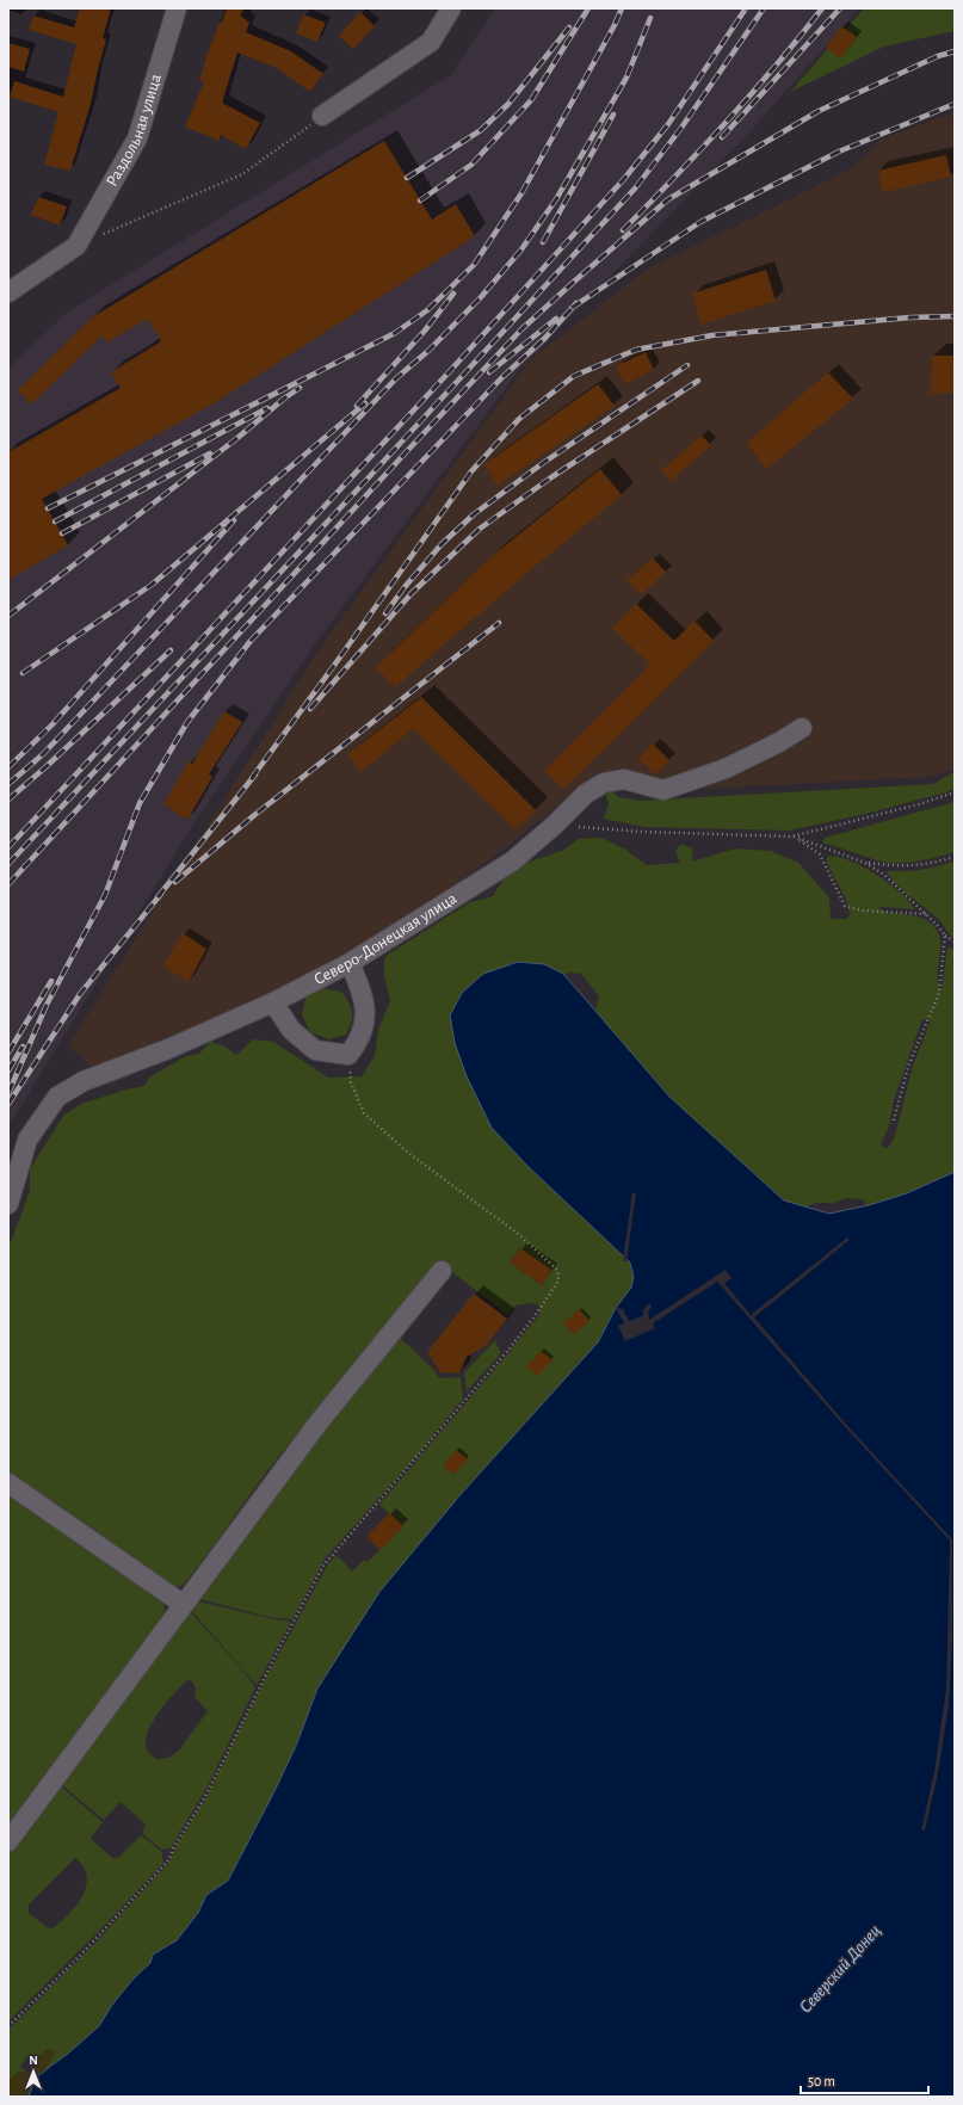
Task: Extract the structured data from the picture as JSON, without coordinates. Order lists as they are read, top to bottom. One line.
{"streets":{"street":["Раздольная улица","Северо-Донецкая улица"]},"water":["Северский Донец"],"scale_bar":"50 m","north":"top"}
